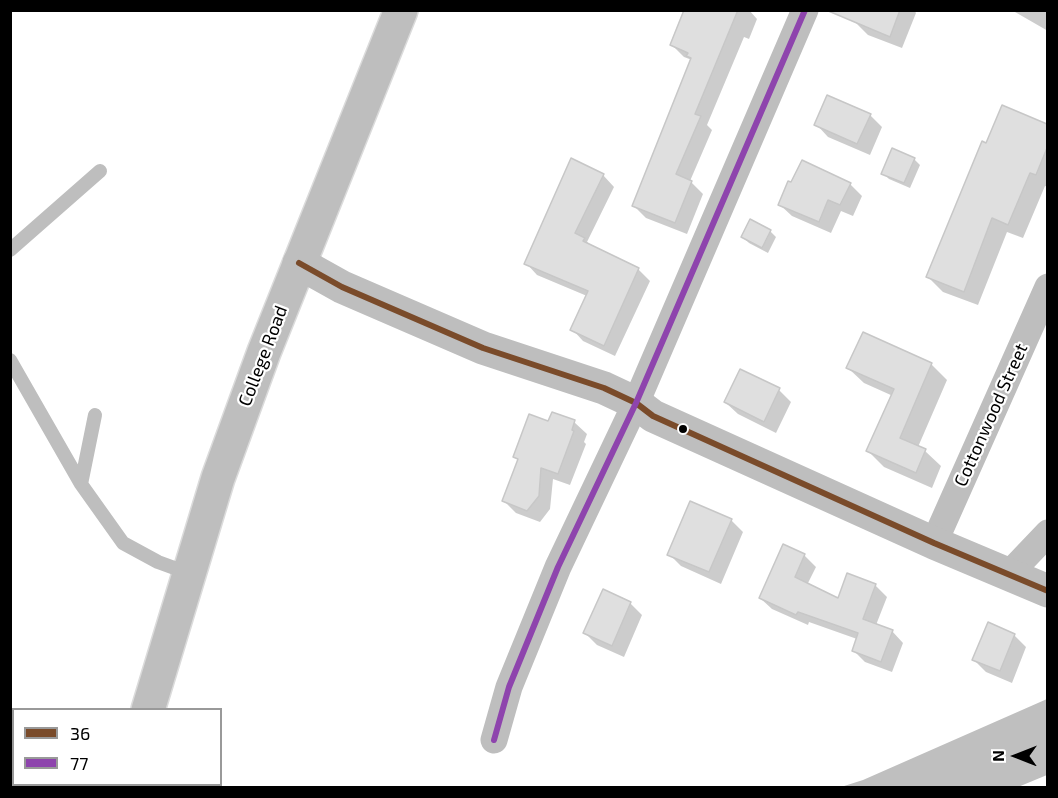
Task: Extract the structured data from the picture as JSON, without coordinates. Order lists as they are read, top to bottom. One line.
{"streets":{"street":["College Road","Cottonwood Street"]},"lines":["transit line 77","transit line 36"],"legend":["36","77"],"north":"left"}
